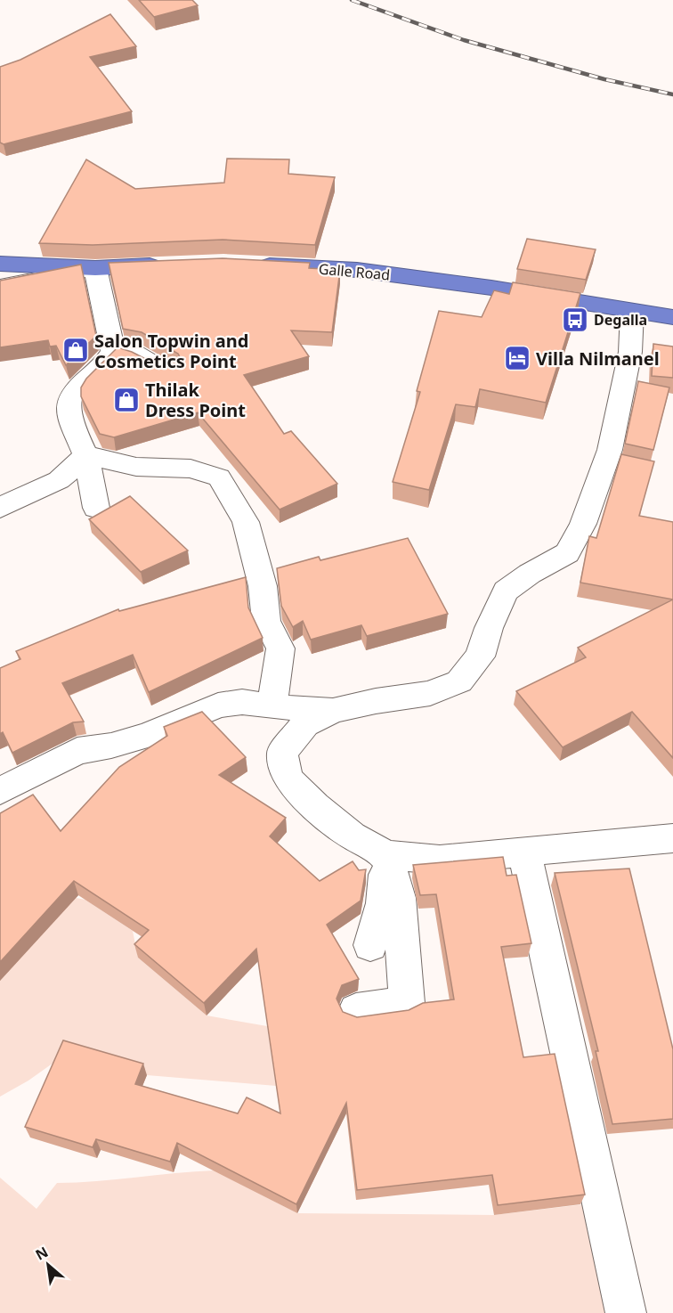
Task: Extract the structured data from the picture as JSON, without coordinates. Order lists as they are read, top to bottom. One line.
{"streets":{"highway":["Galle Road"]},"places":{"bus stop":["Degalla"],"shop":["Salon Topwin and Cosmetics Point","Thilak Dress Point"],"hotel":["Villa Nilmanel"]},"north":"top left"}
